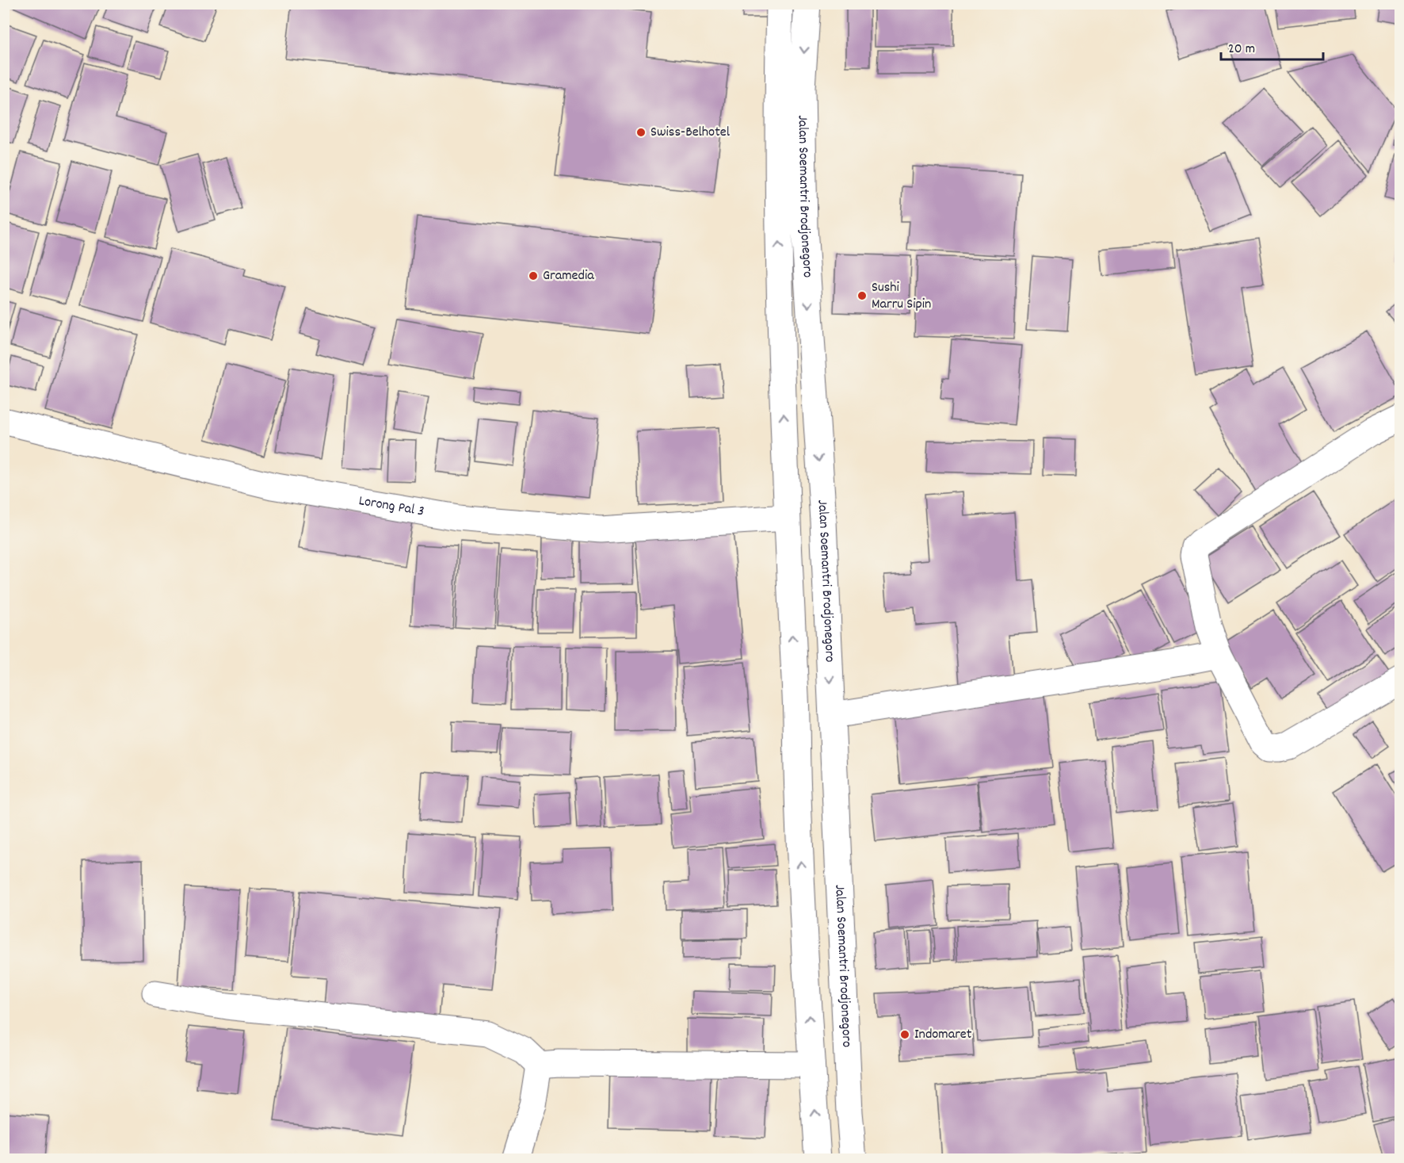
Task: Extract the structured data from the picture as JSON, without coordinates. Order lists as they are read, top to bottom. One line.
{"streets":{"street":["Jalan Soemantri Brodjonegoro","Lorong Pal 3"]},"places":["Swiss-Belhotel","Gramedia","Sushi Marru Sipin","Indomaret"],"scale_bar":"20 m"}
